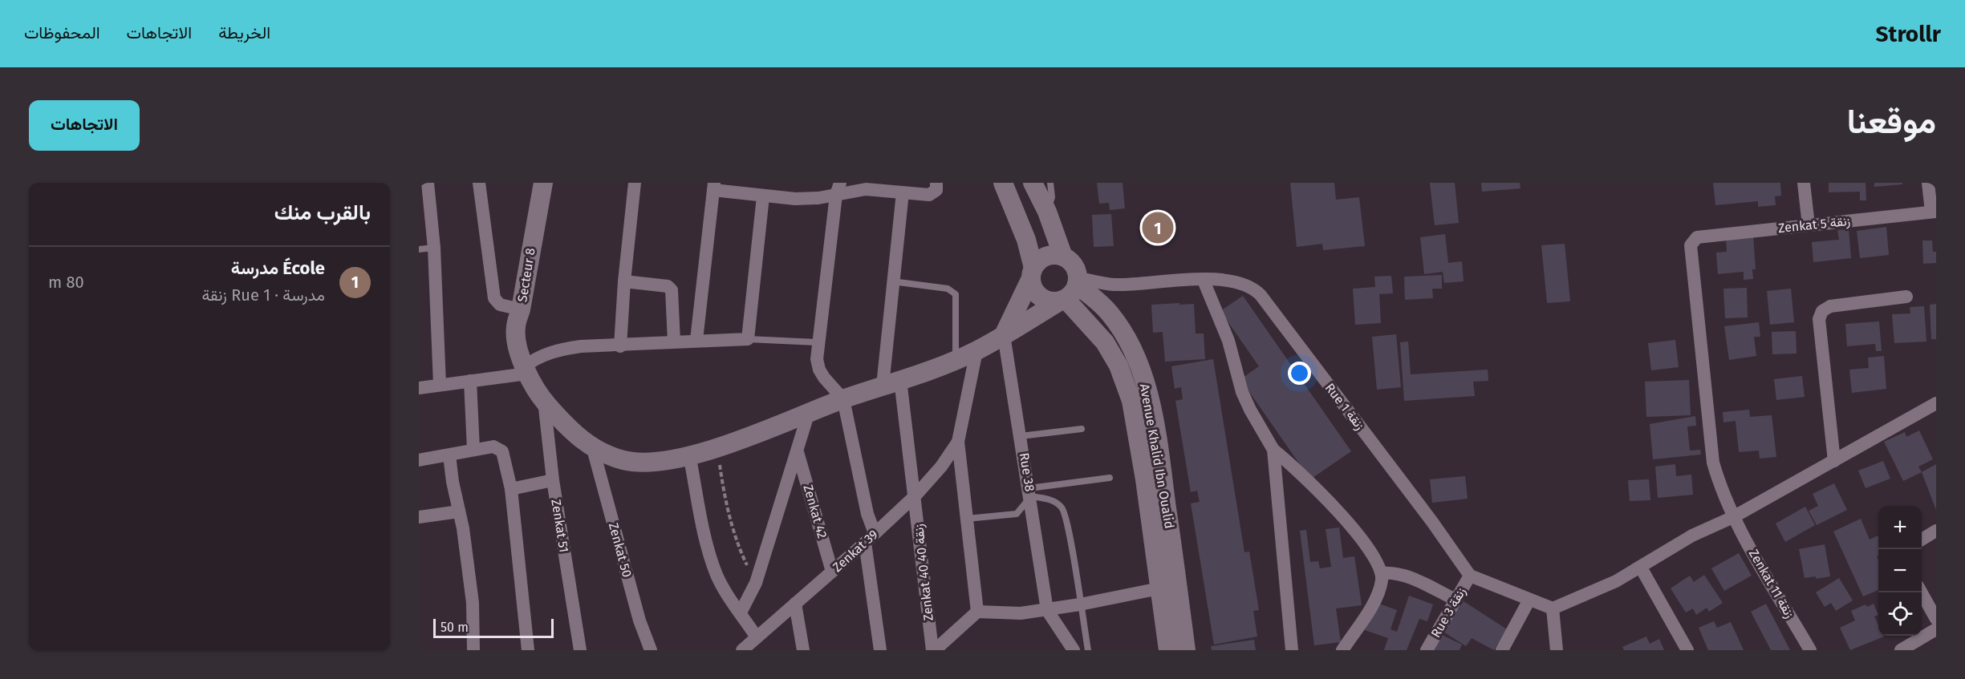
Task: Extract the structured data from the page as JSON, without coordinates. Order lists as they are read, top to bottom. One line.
{"streets":{"main road":["Secteur 8","Avenue Khalid Ibn Oualid"],"street":["Zenkat 5 زنقة","Rue 1 زنقة","Rue 38","Zenkat 42","Zenkat 51","Zenkat 50","Zenkat 39","Zenkat 40 زنقة 40","Zenkat 11 زنقة","Rue 3 زنقة"]},"crossings":[["Zenkat 5 زنقة","Zenkat 11 زنقة"],["Rue 1 زنقة","Avenue Khalid Ibn Oualid"],["Rue 1 زنقة","Rue 3 زنقة"],["Zenkat 42","Zenkat 39"],["Zenkat 39","Zenkat 40 زنقة 40"]],"scale_bar":"50 m","page":{"header":"Strollr","nav":["الخريطة","الاتجاهات","المحفوظات"],"title":"موقعنا","buttons":"الاتجاهات","heading":"بالقرب منك","pins":"1","list":[{"mark":"1","name":"École مدرسة","note":"مدرسة · Rue 1 زنقة","value":"80 m"}],"map_buttons":["+","−"],"scale":"50 m"}}
